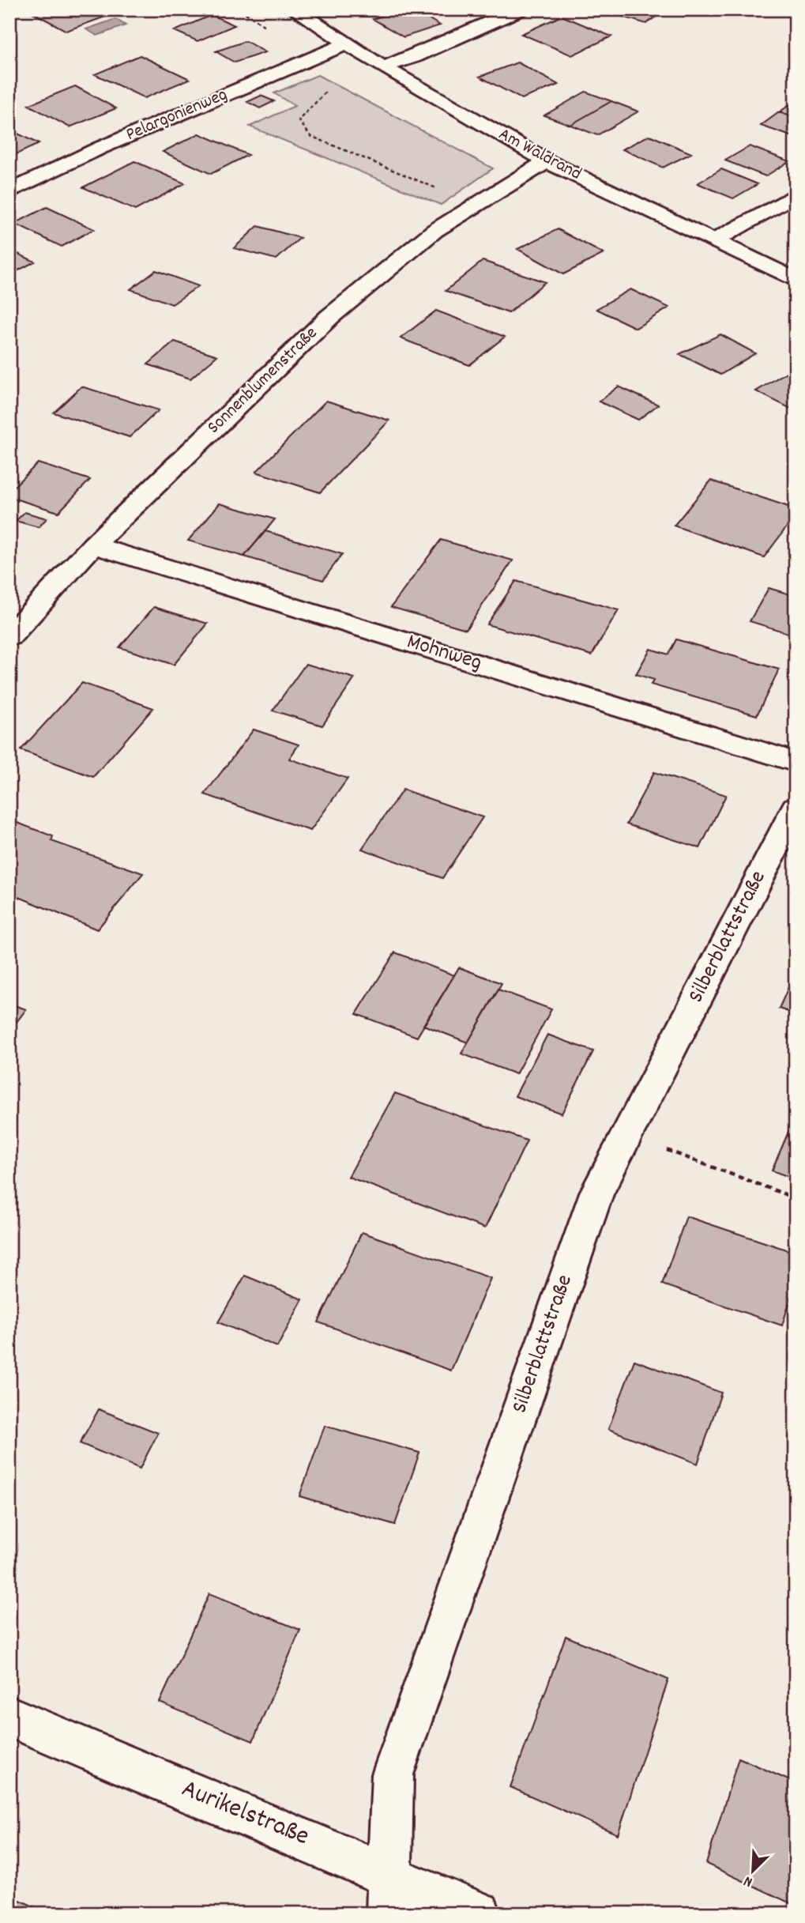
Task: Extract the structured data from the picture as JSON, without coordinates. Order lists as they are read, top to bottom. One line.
{"streets":{"street":["Pelargonienweg","Am Waldrand","Sonnenblumenstraße","Mohnweg","Silberblattstraße","Aurikelstraße"]},"crossings":[["Pelargonienweg","Am Waldrand"],["Am Waldrand","Sonnenblumenstraße"],["Sonnenblumenstraße","Mohnweg"],["Silberblattstraße","Aurikelstraße"]],"north":"bottom left"}
